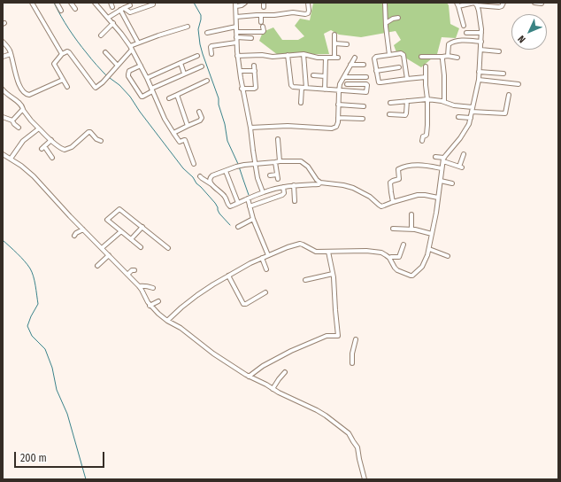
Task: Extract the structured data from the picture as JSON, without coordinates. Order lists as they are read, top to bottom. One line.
{"scale_bar":"200 m","north":"bottom left"}
